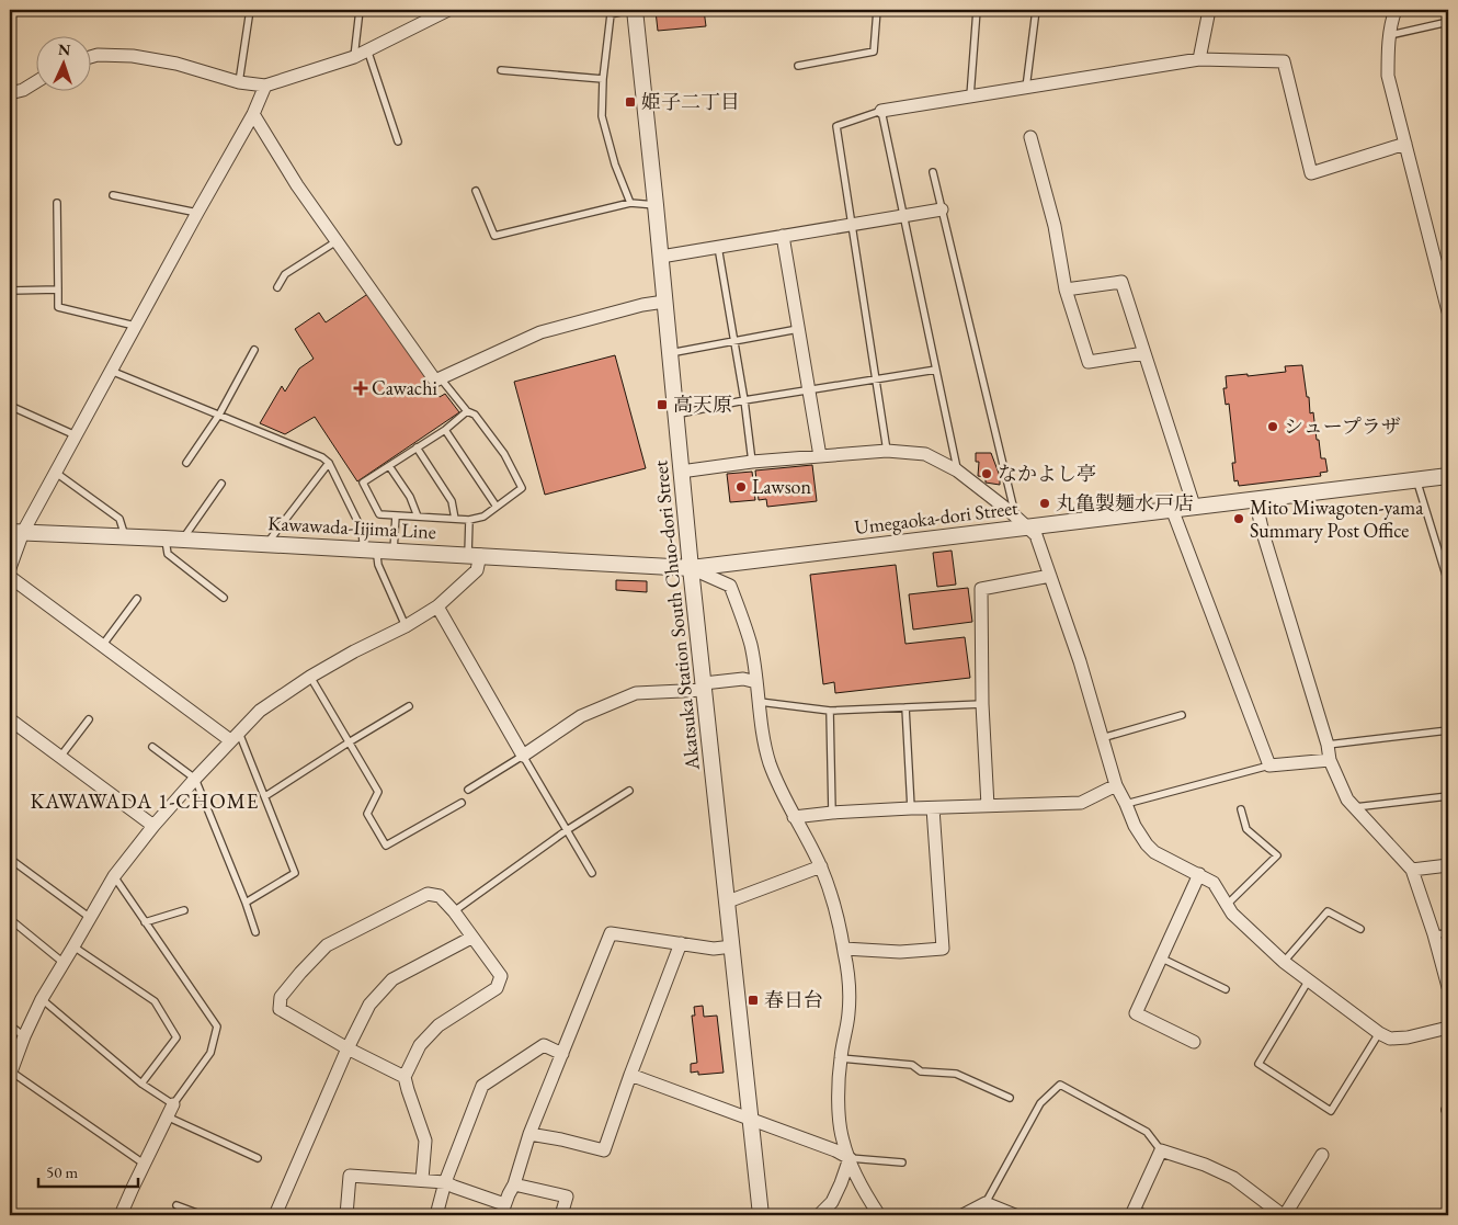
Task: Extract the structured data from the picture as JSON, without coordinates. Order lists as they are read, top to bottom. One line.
{"streets":{"street":["Umegaoka-dori Street","Kawawada-Iijima Line","Akatsuka Station South Chuo-dori Street"]},"crossings":[["Umegaoka-dori Street","Kawawada-Iijima Line"],["Umegaoka-dori Street","Akatsuka Station South Chuo-dori Street"],["Kawawada-Iijima Line","Akatsuka Station South Chuo-dori Street"]],"districts":["KAWAWADA 1-CHOME"],"places":{"transit":["姫子二丁目","高天原","春日台"],"health":["Cawachi"],"other":["シュープラザ","なかよし亭","Lawson","丸亀製麺水戸店","Mito Miwagoten-yama Summary Post Office"]},"scale_bar":"50 m","north":"top"}
